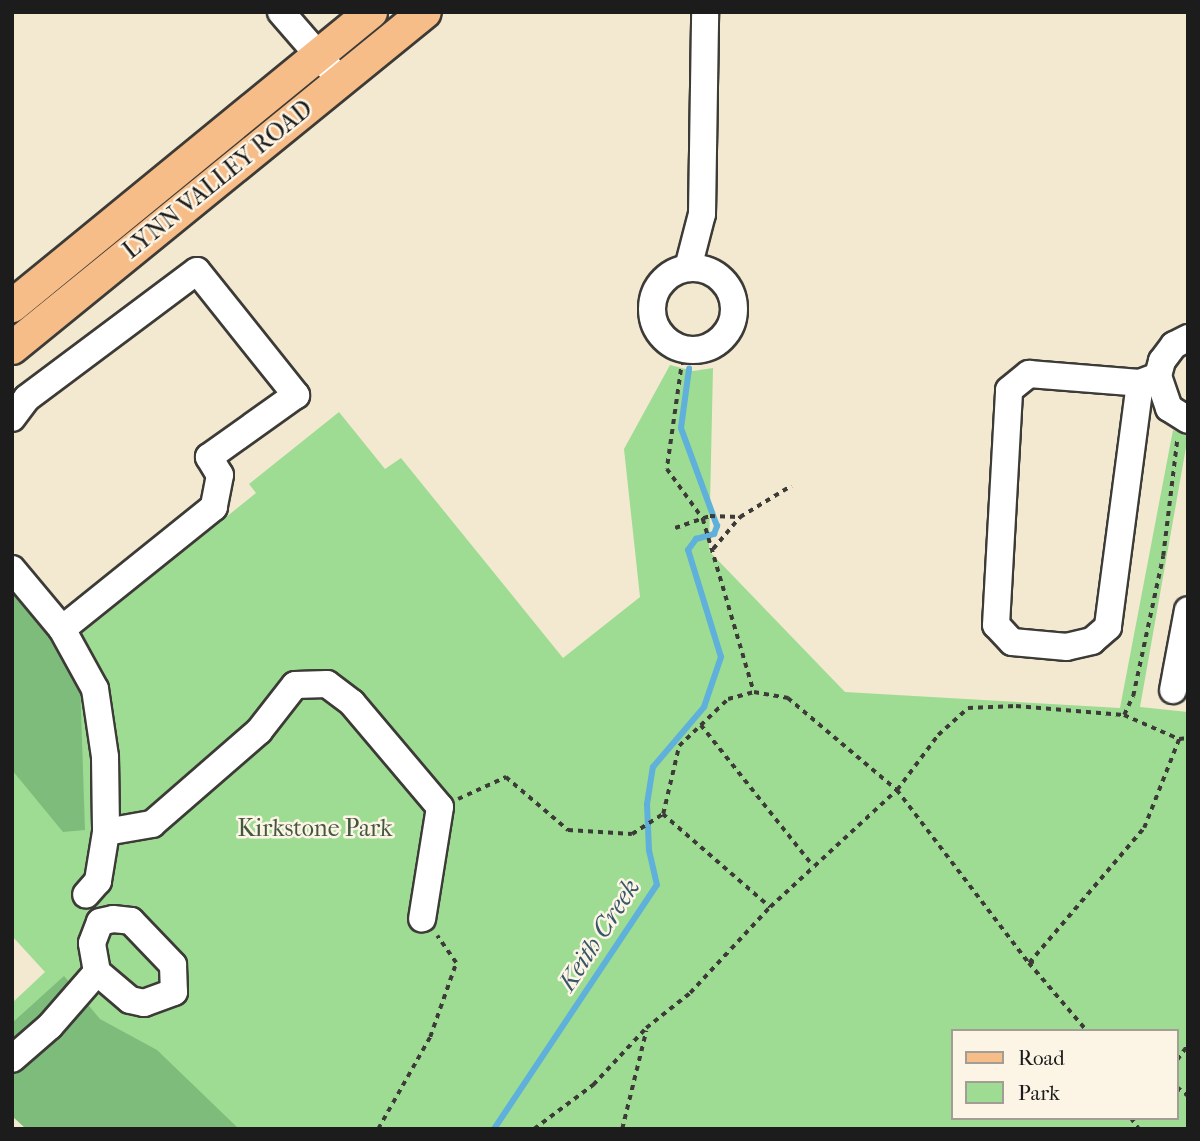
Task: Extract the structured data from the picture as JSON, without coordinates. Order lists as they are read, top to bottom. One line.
{"streets":{"main road":["LYNN VALLEY ROAD"]},"water":["Keith Creek"],"parks":["Kirkstone Park"],"legend":["Road","Park"]}
